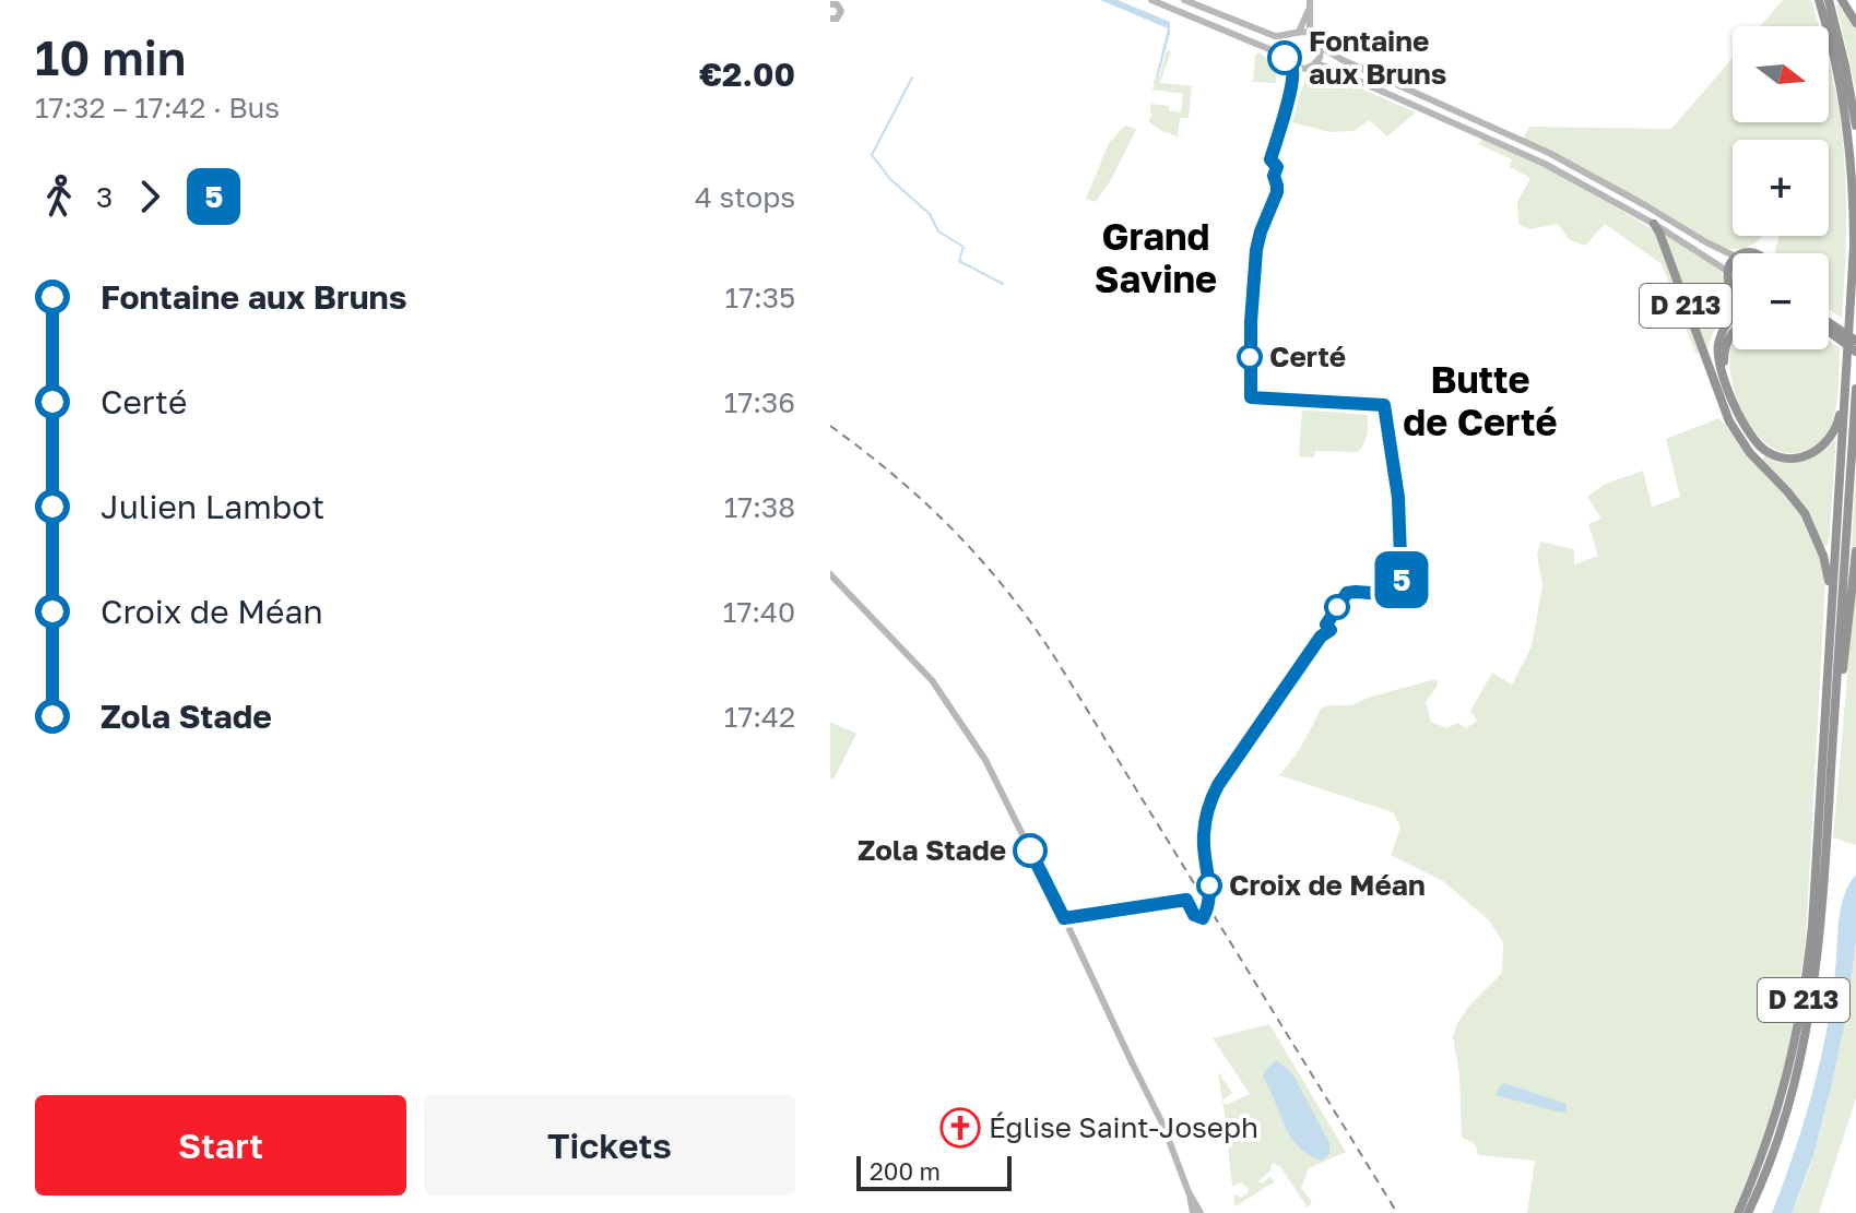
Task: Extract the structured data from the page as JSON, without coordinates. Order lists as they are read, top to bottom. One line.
{"streets":{"highway":["D 213"]},"districts":["Grand Savine","Butte de Certé"],"places":{"other":["Fontaine aux Bruns","Certé","Zola Stade","Croix de Méan"],"church":["Église Saint-Joseph"]},"lines":["bus line 5"],"scale_bar":"200 m","north":"right","page":{"heading":["10 min","17:32 – 17:42 · Bus","€2.00"],"on_map":"5","map_buttons":["+","−"],"legs":["3","5","4 stops"],"list":[{"name":"Fontaine aux Bruns","value":"17:35"},{"name":"Certé","value":"17:36"},{"name":"Julien Lambot","value":"17:38"},{"name":"Croix de Méan","value":"17:40"},{"name":"Zola Stade","value":"17:42"}],"buttons":["Start","Tickets"],"scale":"200 m"}}
